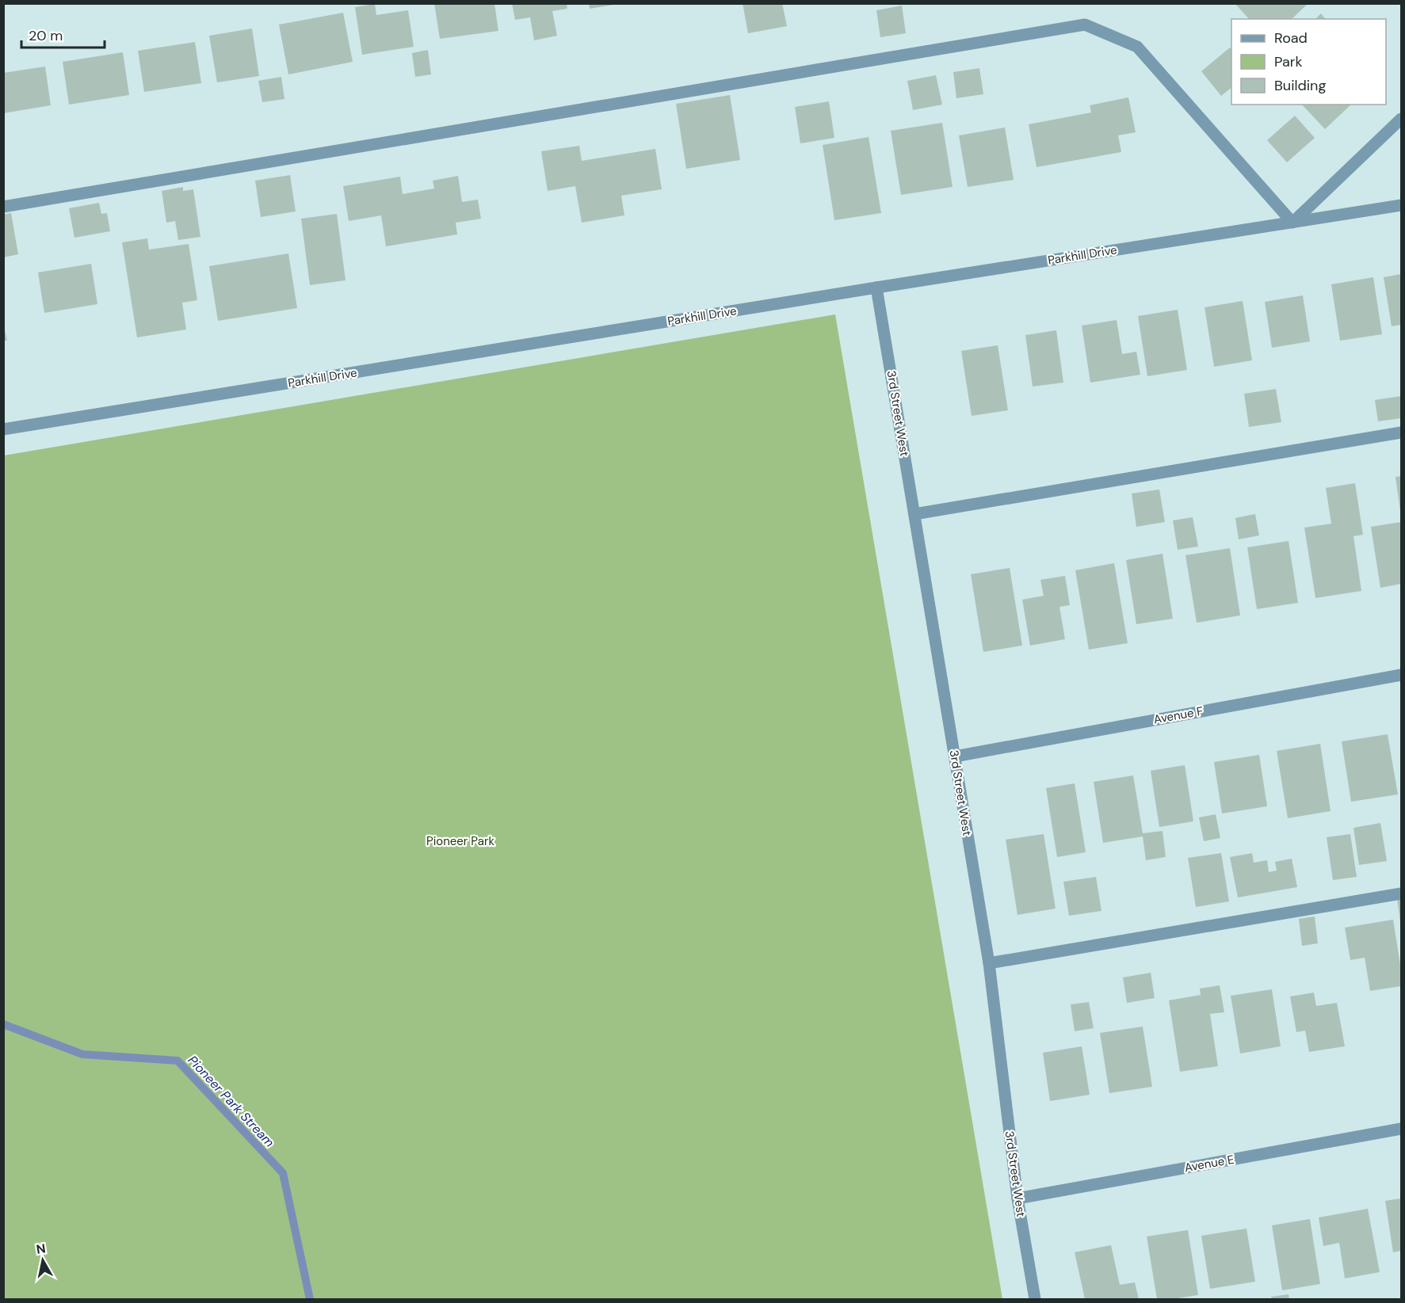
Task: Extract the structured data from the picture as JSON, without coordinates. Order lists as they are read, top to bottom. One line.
{"streets":{"street":["Parkhill Drive","3rd Street West","Avenue F","Avenue E"]},"crossings":[["Parkhill Drive","3rd Street West"],["3rd Street West","Avenue F"],["3rd Street West","Avenue E"]],"water":["Pioneer Park Stream"],"parks":["Pioneer Park"],"legend":["Road","Park","Building"],"scale_bar":"20 m","north":"top"}
